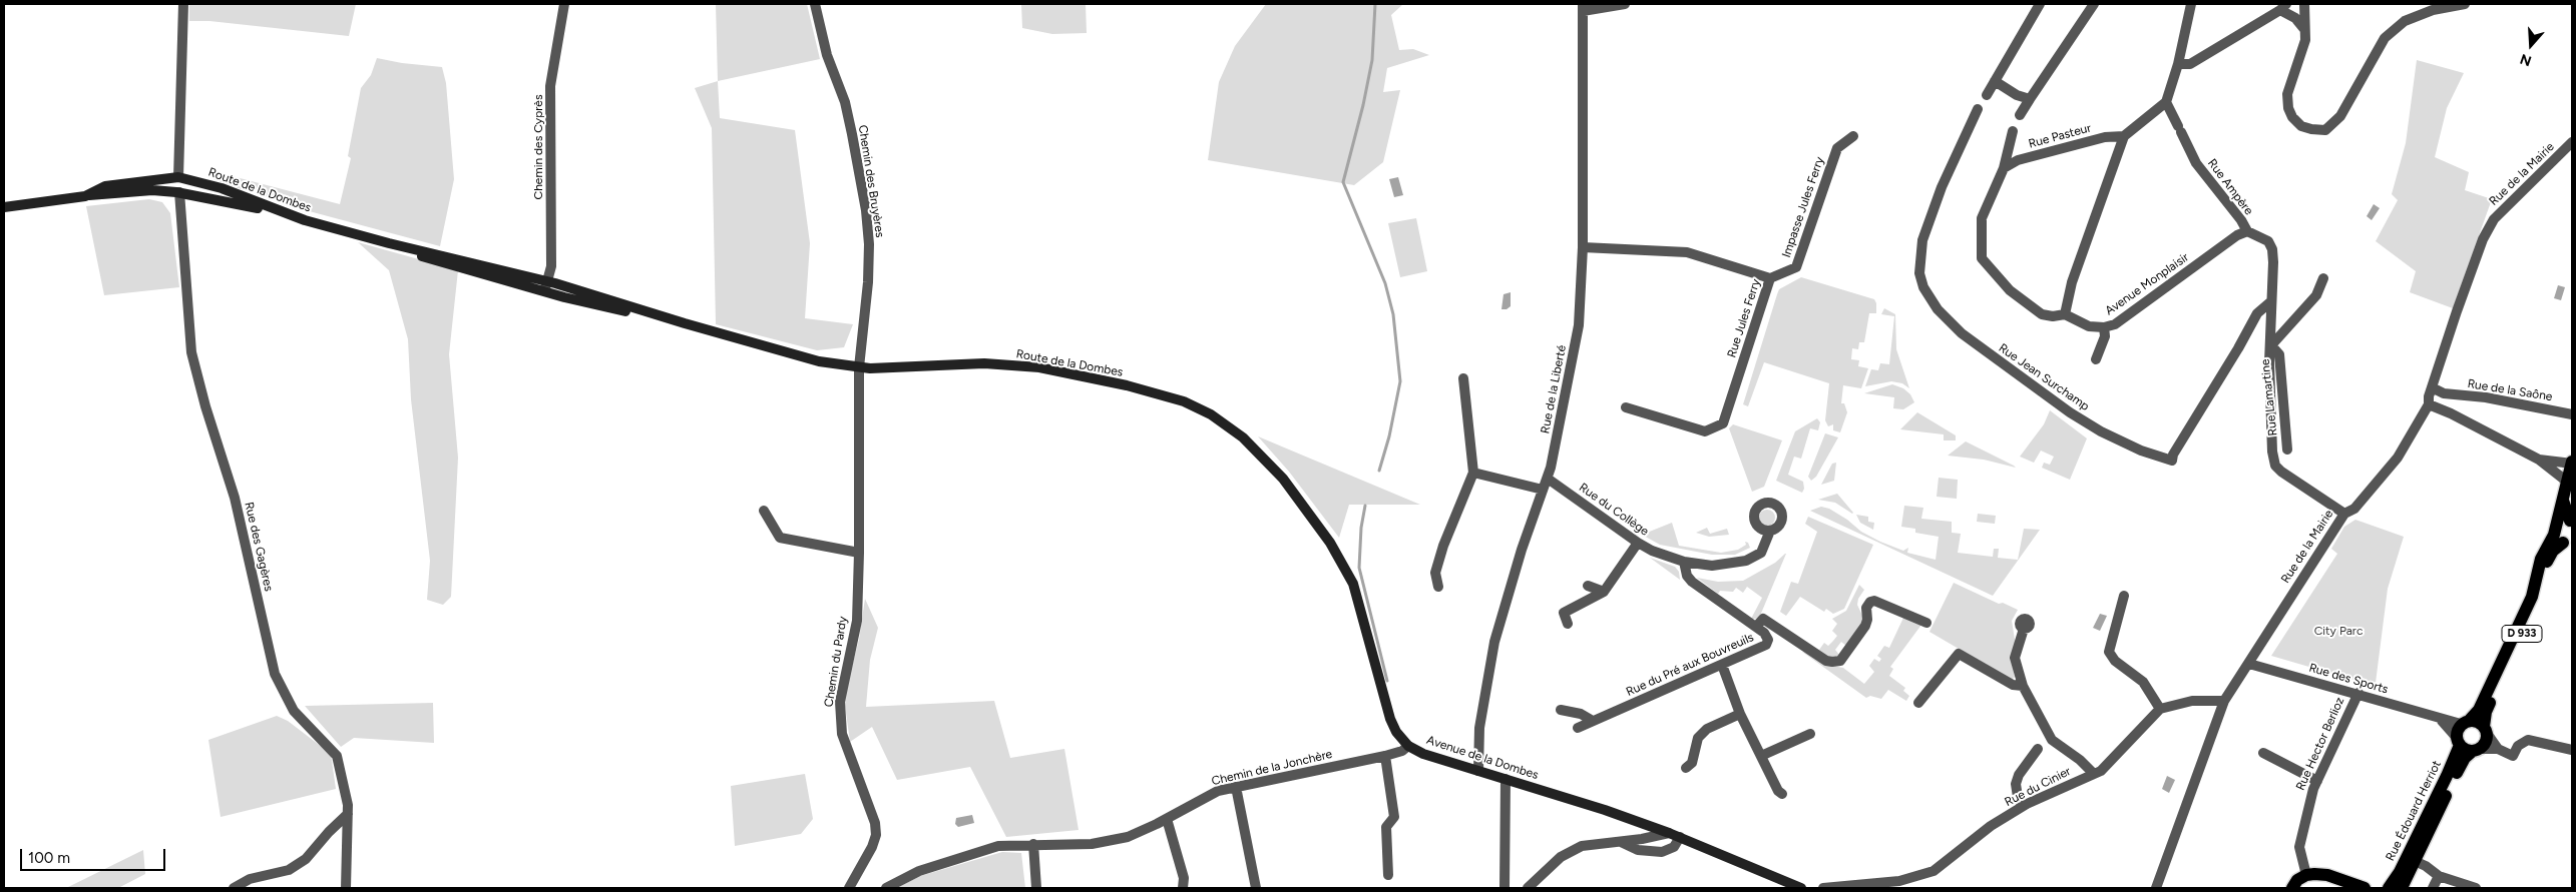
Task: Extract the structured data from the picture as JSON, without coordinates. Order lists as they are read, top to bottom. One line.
{"streets":{"main road":["Route de la Dombes","D 933","Avenue de la Dombes","Rue Édouard Herriot"],"street":["Rue Pasteur","Chemin des Cyprès","Rue de la Mairie","Chemin des Bruyères","Rue Ampère","Impasse Jules Ferry","Avenue Monplaisir","Rue Jules Ferry","Rue Jean Surchamp","Rue de la Liberté","Rue de la Saône","Rue Lamartine","Rue du Collège","Rue des Gagères","Chemin du Pardy","Rue du Pré aux Bouvreuils","Rue des Sports","Rue Hector Berlioz","Chemin de la Jonchère","Rue du Cinier"]},"crossings":[["Rue Pasteur","Avenue Monplaisir"],["Chemin des Cyprès","Route de la Dombes"],["Rue de la Mairie","Rue de la Saône"],["Rue de la Mairie","Rue des Sports"],["Chemin des Bruyères","Route de la Dombes"],["Chemin des Bruyères","Chemin du Pardy"],["Rue Ampère","Avenue Monplaisir"],["Route de la Dombes","Chemin du Pardy"],["Route de la Dombes","Avenue de la Dombes"],["Impasse Jules Ferry","Rue Jules Ferry"],["Rue Jules Ferry","Rue de la Liberté"],["Rue de la Liberté","Rue du Collège"],["Rue de la Liberté","Avenue de la Dombes"],["Rue du Collège","Rue du Pré aux Bouvreuils"],["D 933","Rue des Sports"],["D 933","Rue Édouard Herriot"],["Rue des Sports","Rue Hector Berlioz"],["Rue des Sports","Rue Édouard Herriot"],["Avenue de la Dombes","Chemin de la Jonchère"]],"parks":["City Parc"],"scale_bar":"100 m","north":"bottom"}
